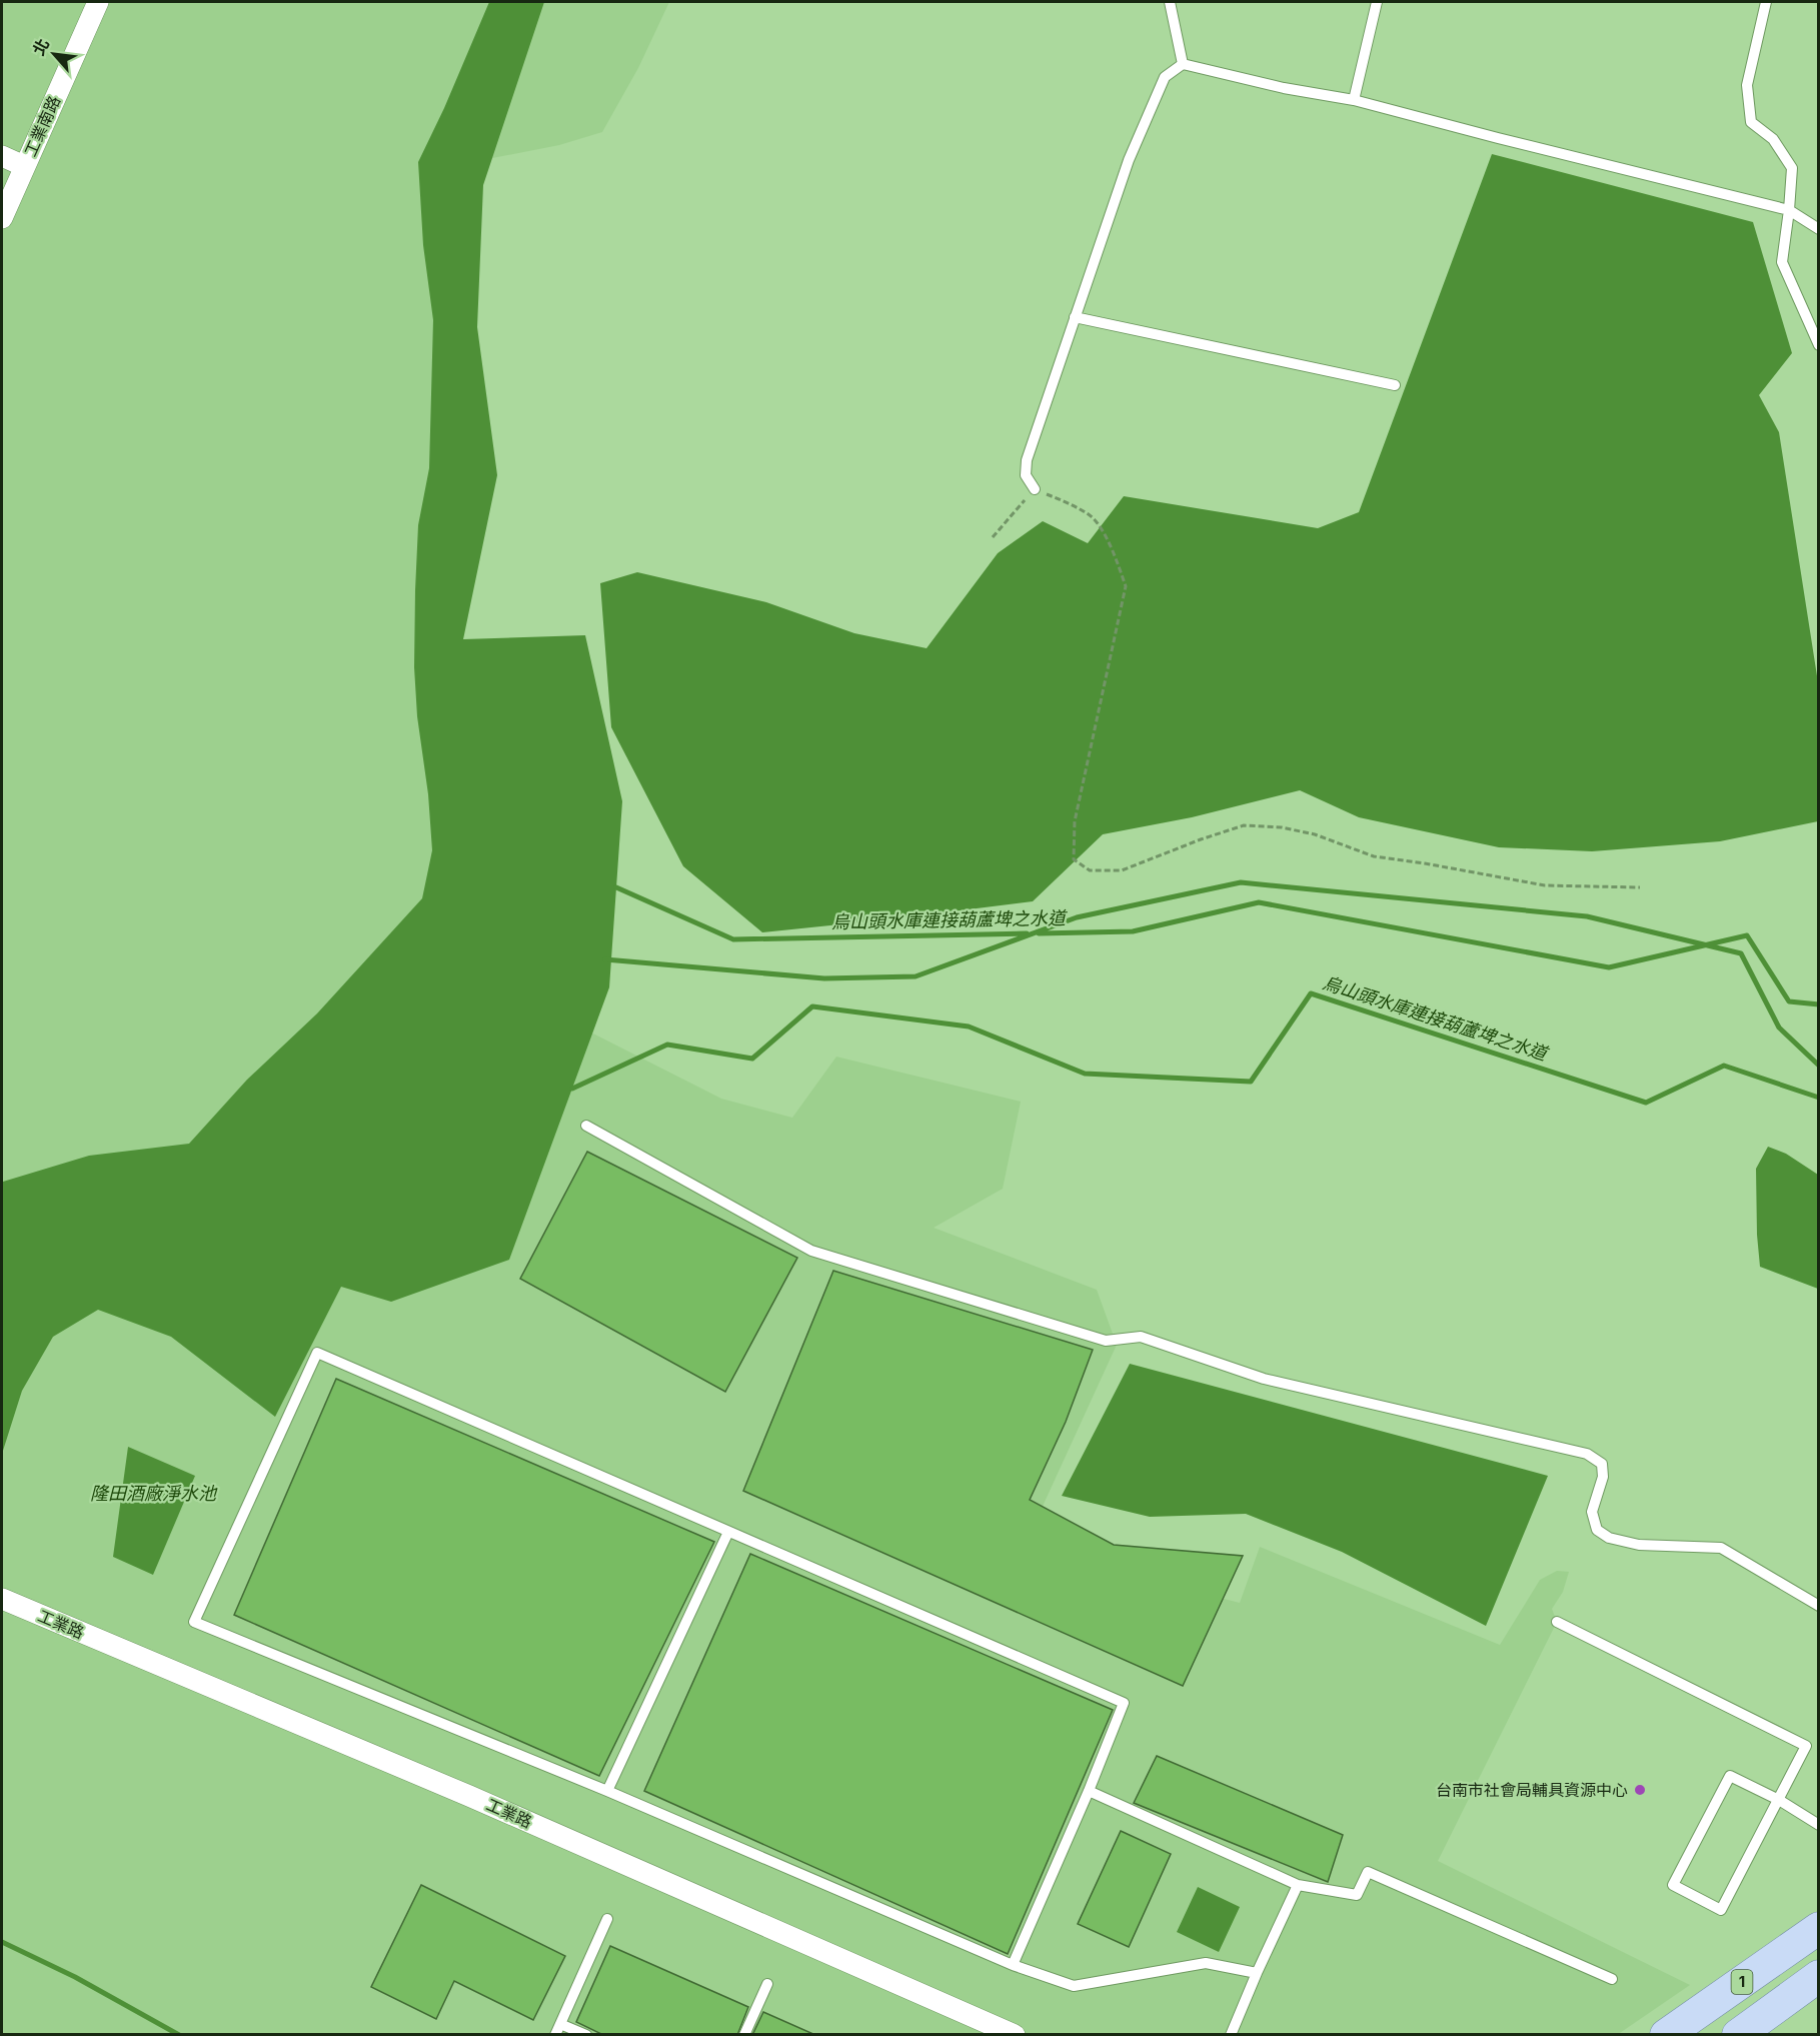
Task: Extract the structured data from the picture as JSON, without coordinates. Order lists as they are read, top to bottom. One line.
{"streets":{"main road":["1"],"street":["工業南路","工業路"]},"water":["烏山頭水庫連接葫蘆埤之水道","隆田酒廠淨水池"],"places":["台南市社會局輔具資源中心"],"north":"top left"}
